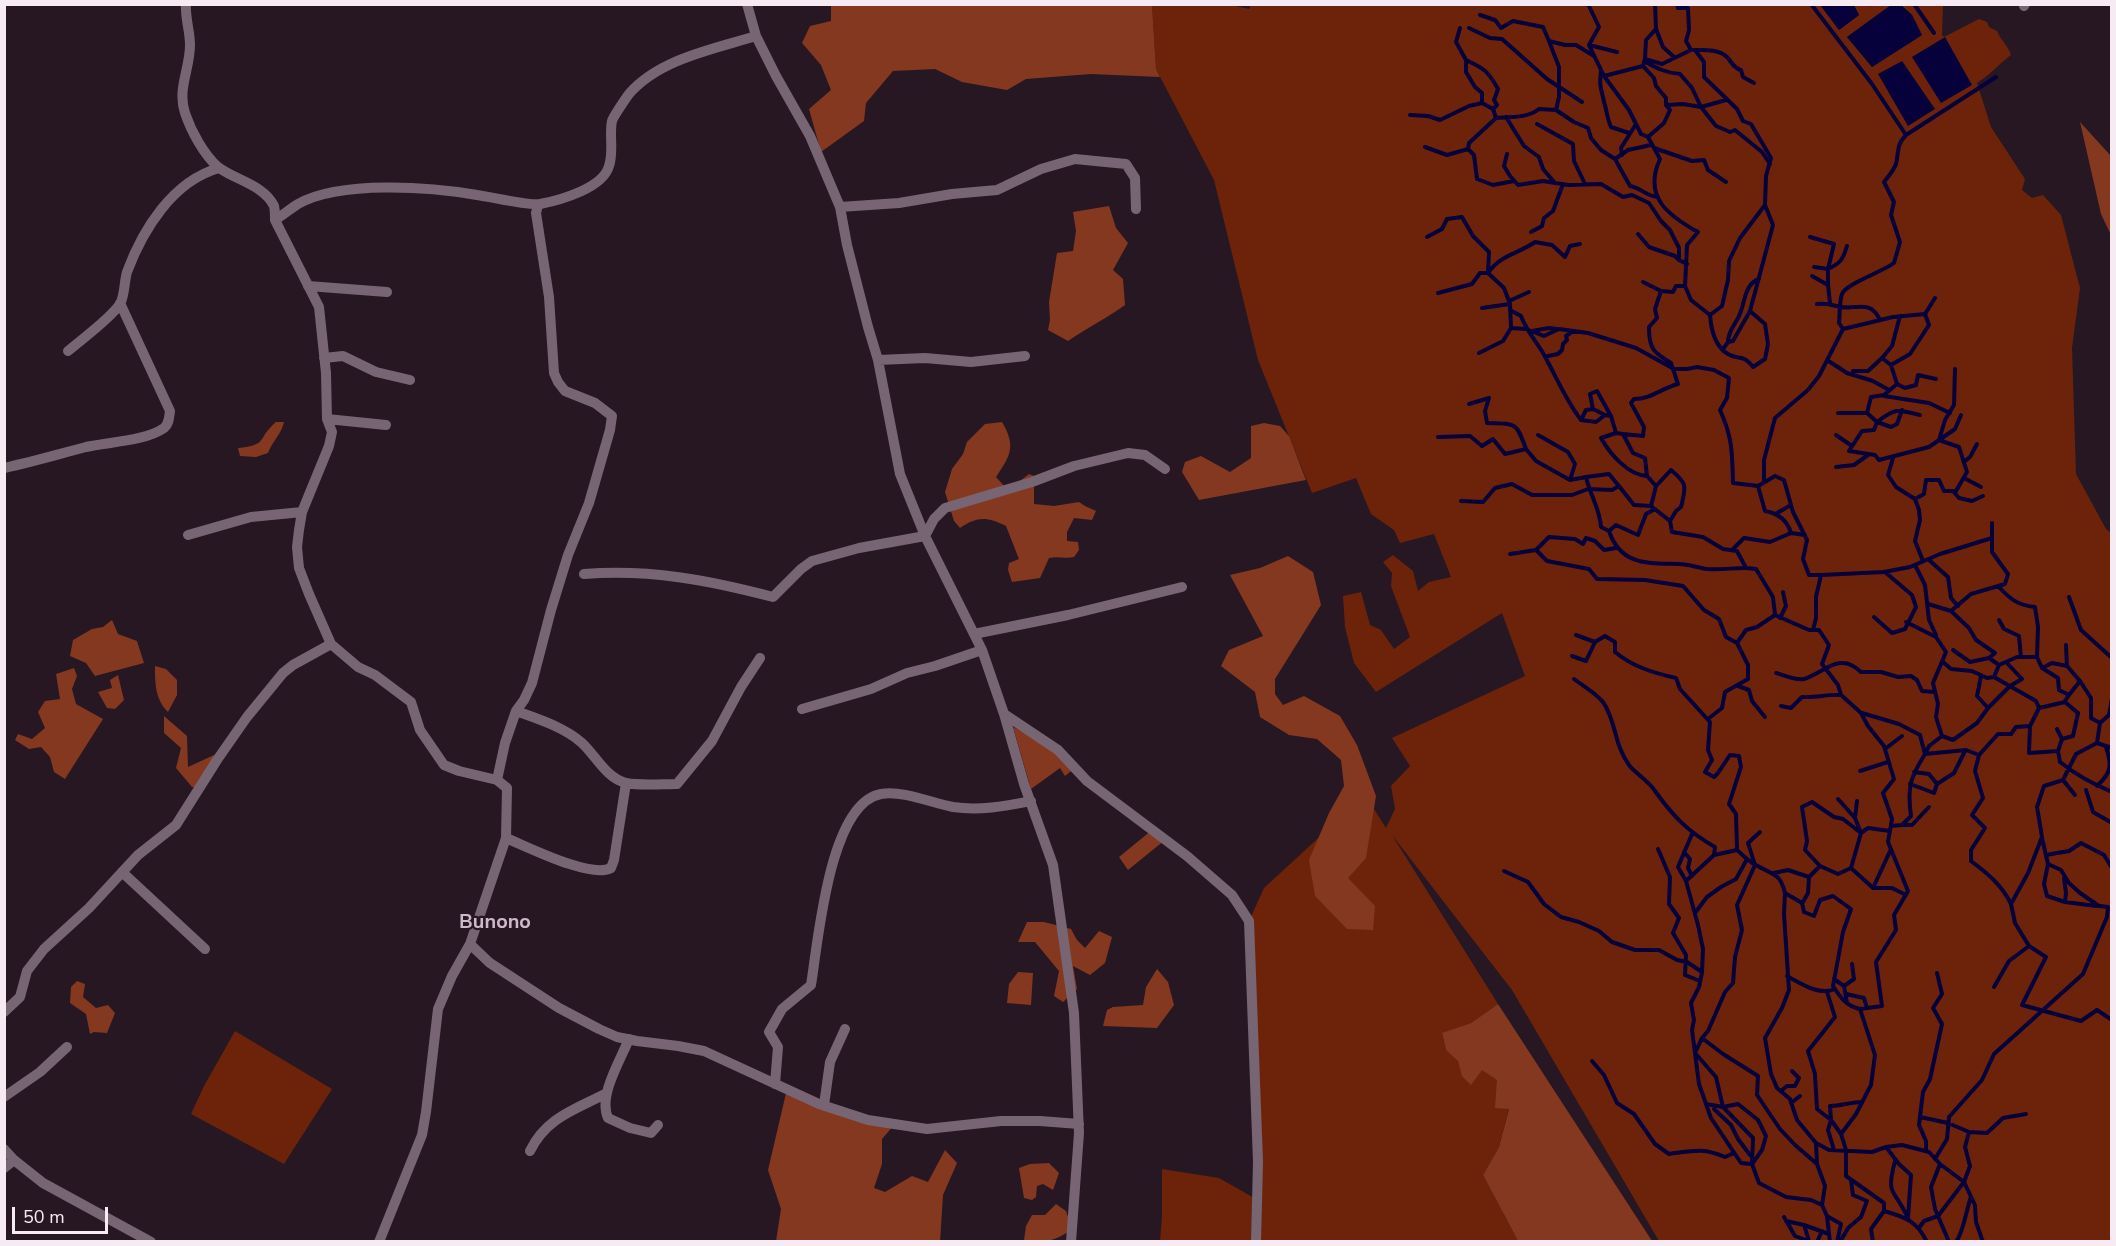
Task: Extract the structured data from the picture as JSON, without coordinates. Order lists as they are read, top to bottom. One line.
{"districts":["Bunono"],"scale_bar":"50 m"}
